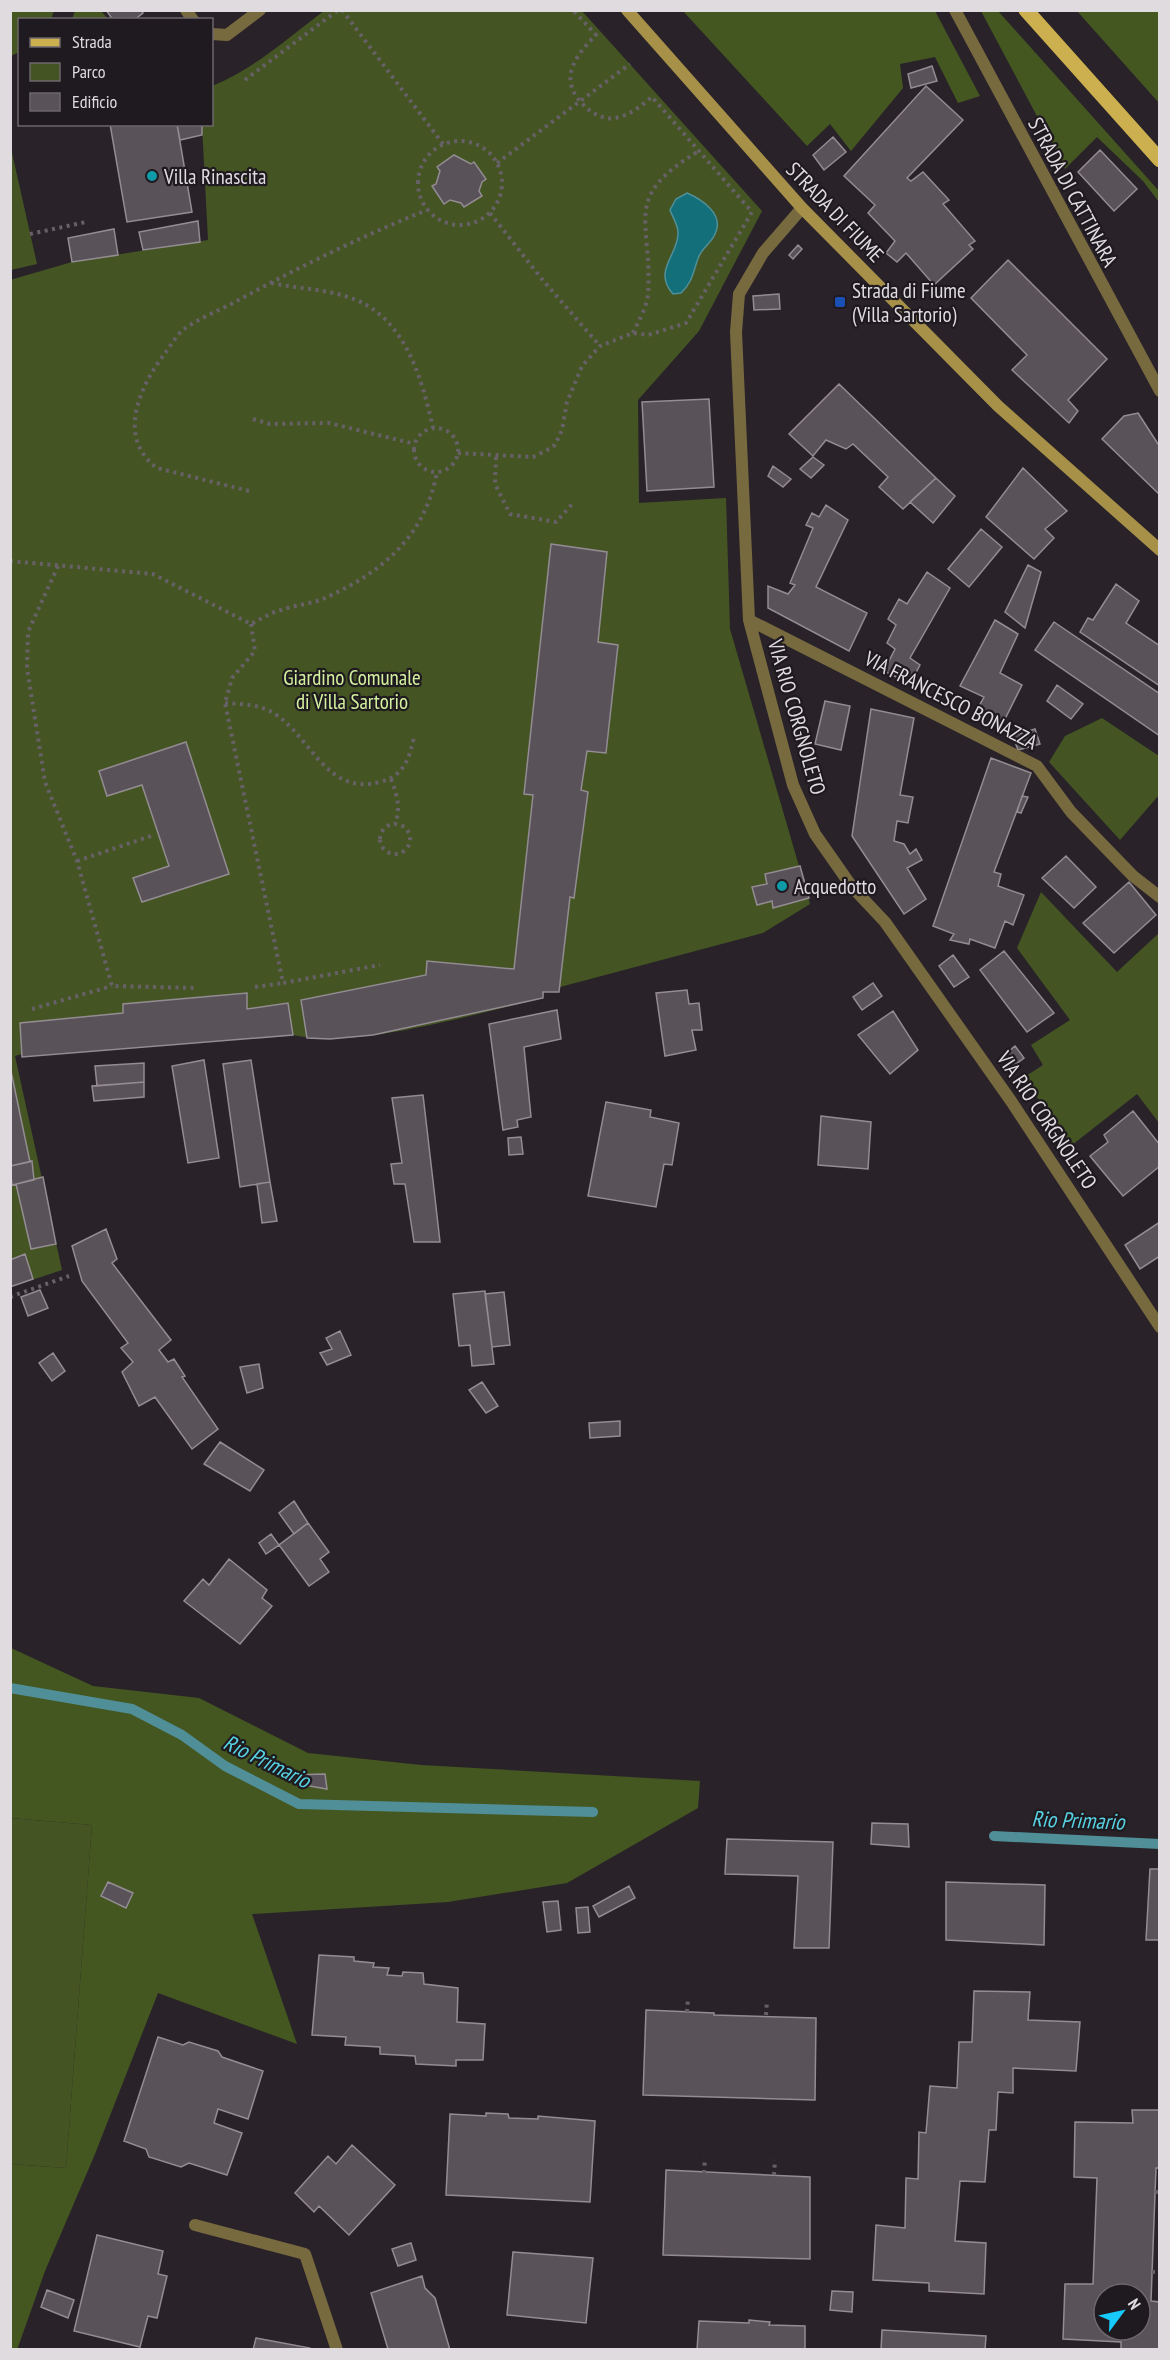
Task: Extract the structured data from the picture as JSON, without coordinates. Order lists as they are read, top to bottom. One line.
{"streets":{"main road":["STRADA DI FIUME"],"street":["STRADA DI CATTINARA","VIA FRANCESCO BONAZZA","VIA RIO CORGNOLETO"]},"crossings":[["STRADA DI FIUME","VIA RIO CORGNOLETO"],["VIA FRANCESCO BONAZZA","VIA RIO CORGNOLETO"]],"water":["Rio Primario"],"parks":["Giardino Comunale di Villa Sartorio"],"places":{"other":["Villa Rinascita","Acquedotto"],"transit":["Strada di Fiume (Villa Sartorio)"]},"legend":["Strada","Parco","Edificio"],"north":"top right"}
